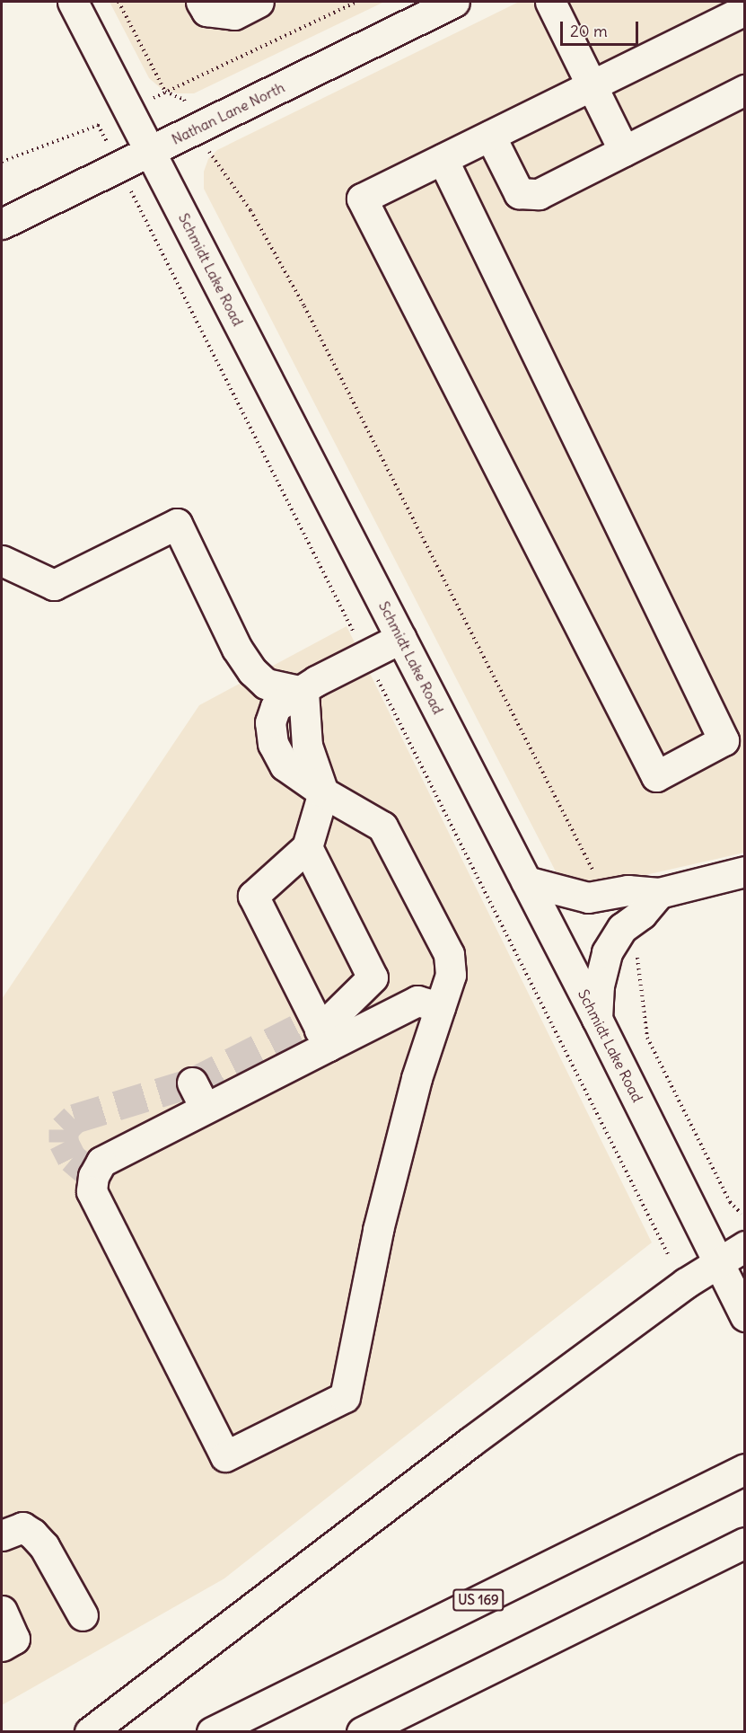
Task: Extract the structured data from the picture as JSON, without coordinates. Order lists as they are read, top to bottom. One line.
{"streets":{"main road":["Nathan Lane North","Schmidt Lake Road","US 169"]},"crossings":[["Nathan Lane North","Schmidt Lake Road"]],"scale_bar":"20 m"}
